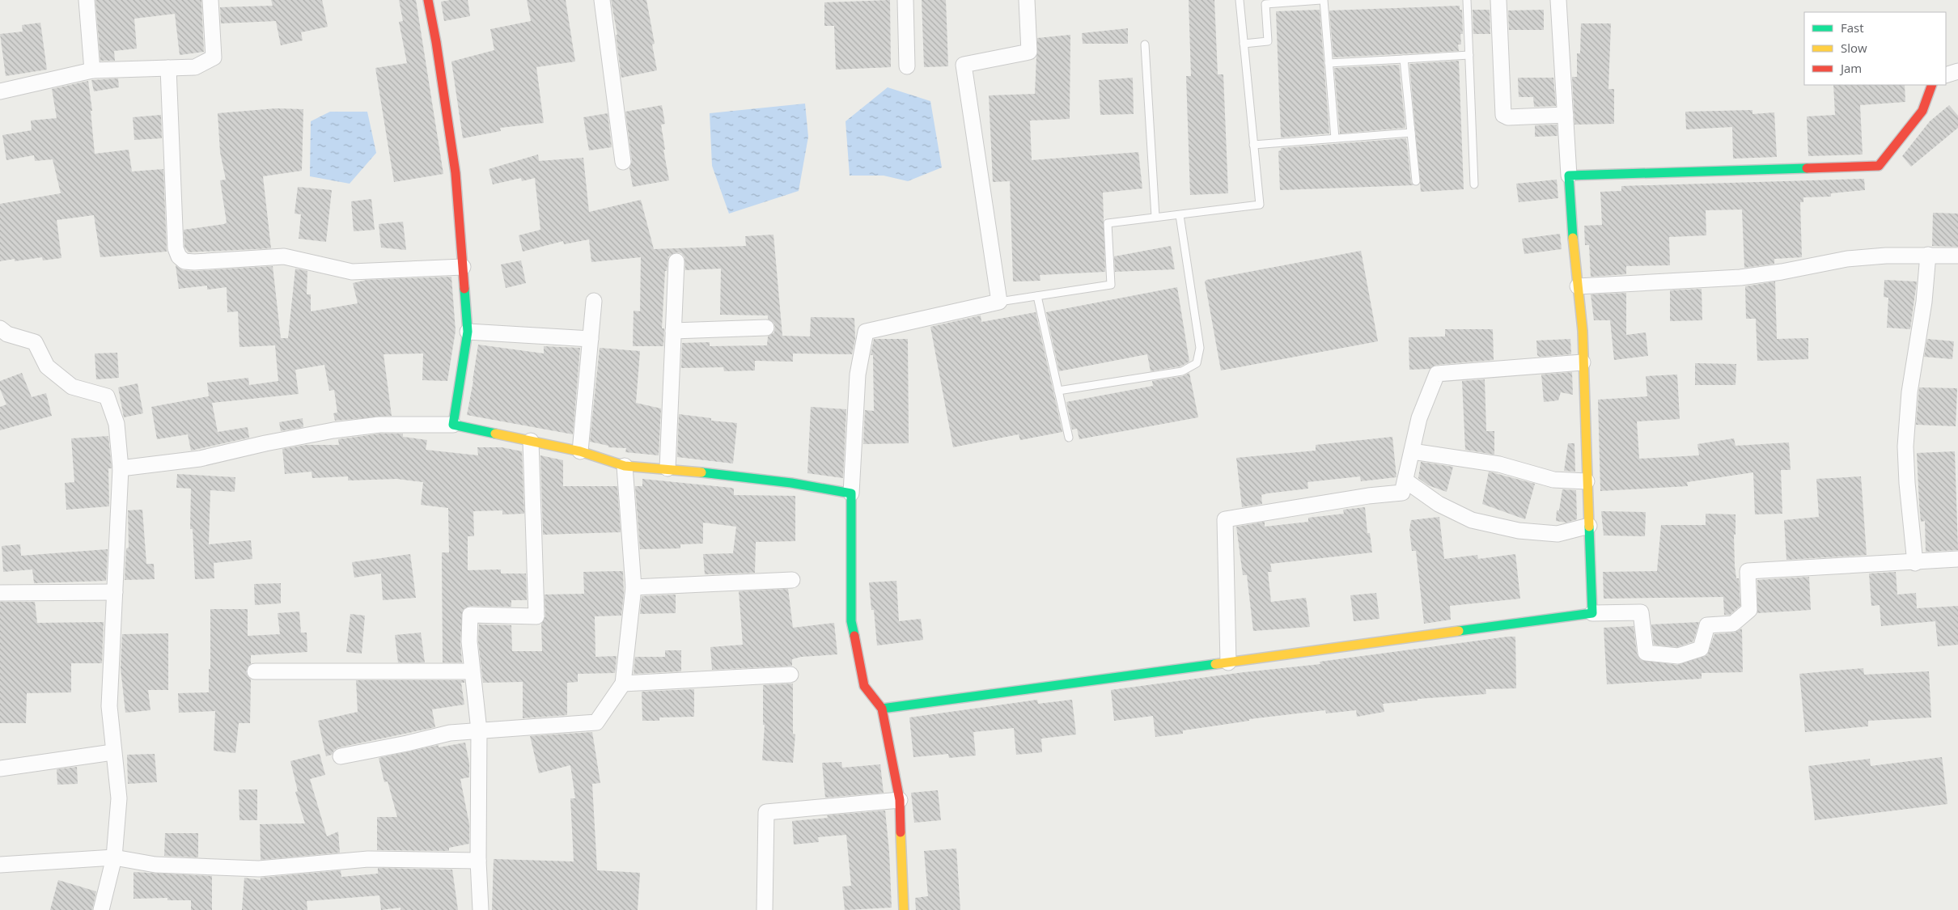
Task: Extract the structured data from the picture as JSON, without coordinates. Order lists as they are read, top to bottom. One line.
{"legend":["Fast","Slow","Jam"]}
